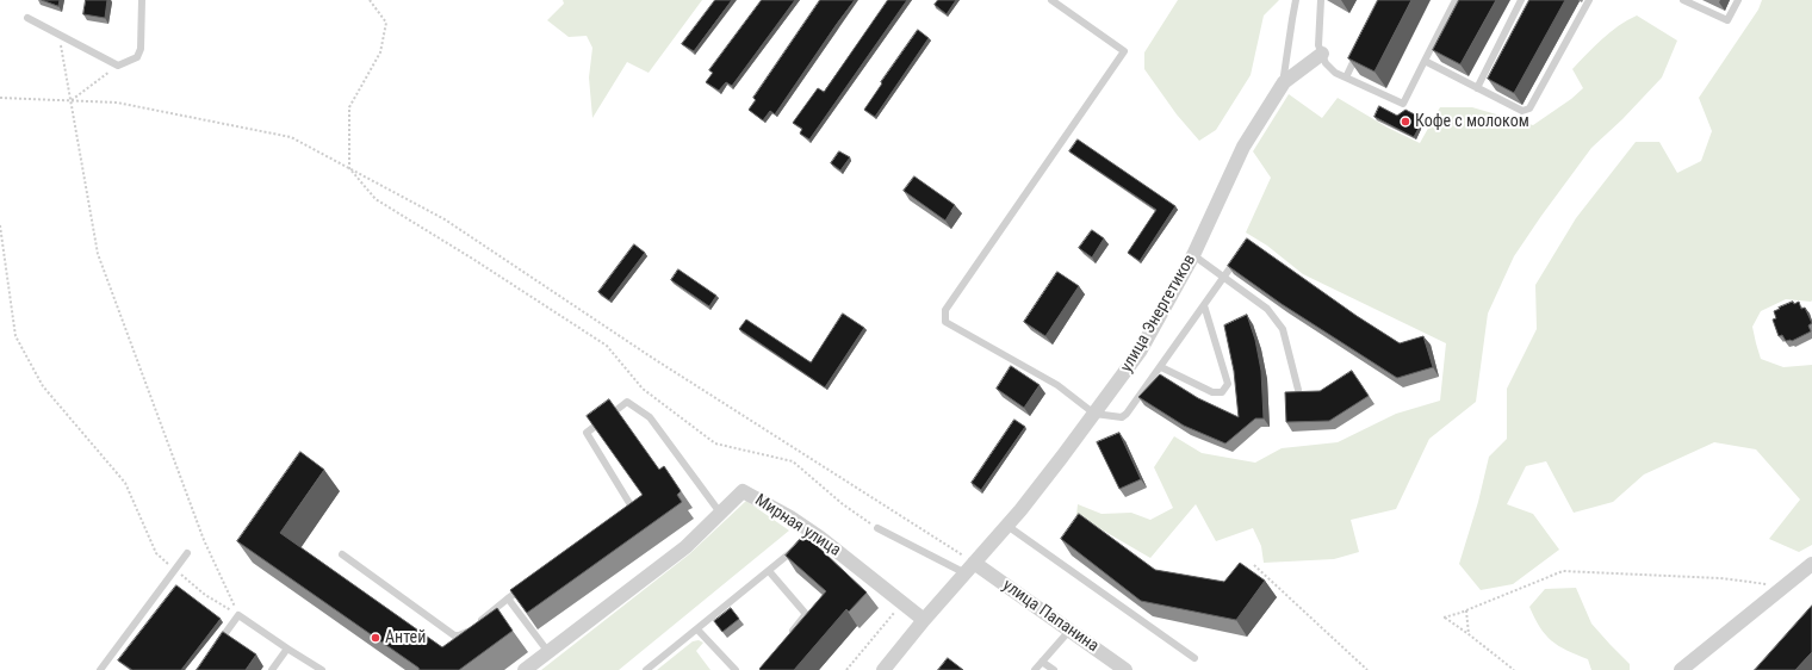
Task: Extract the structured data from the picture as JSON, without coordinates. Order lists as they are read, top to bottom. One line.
{"streets":{"street":["улица Энергетиков","Мирная улица","улица Папанина"]},"crossings":[["улица Энергетиков","улица Папанина"]],"places":["Кофе с молоком","Антей"]}
